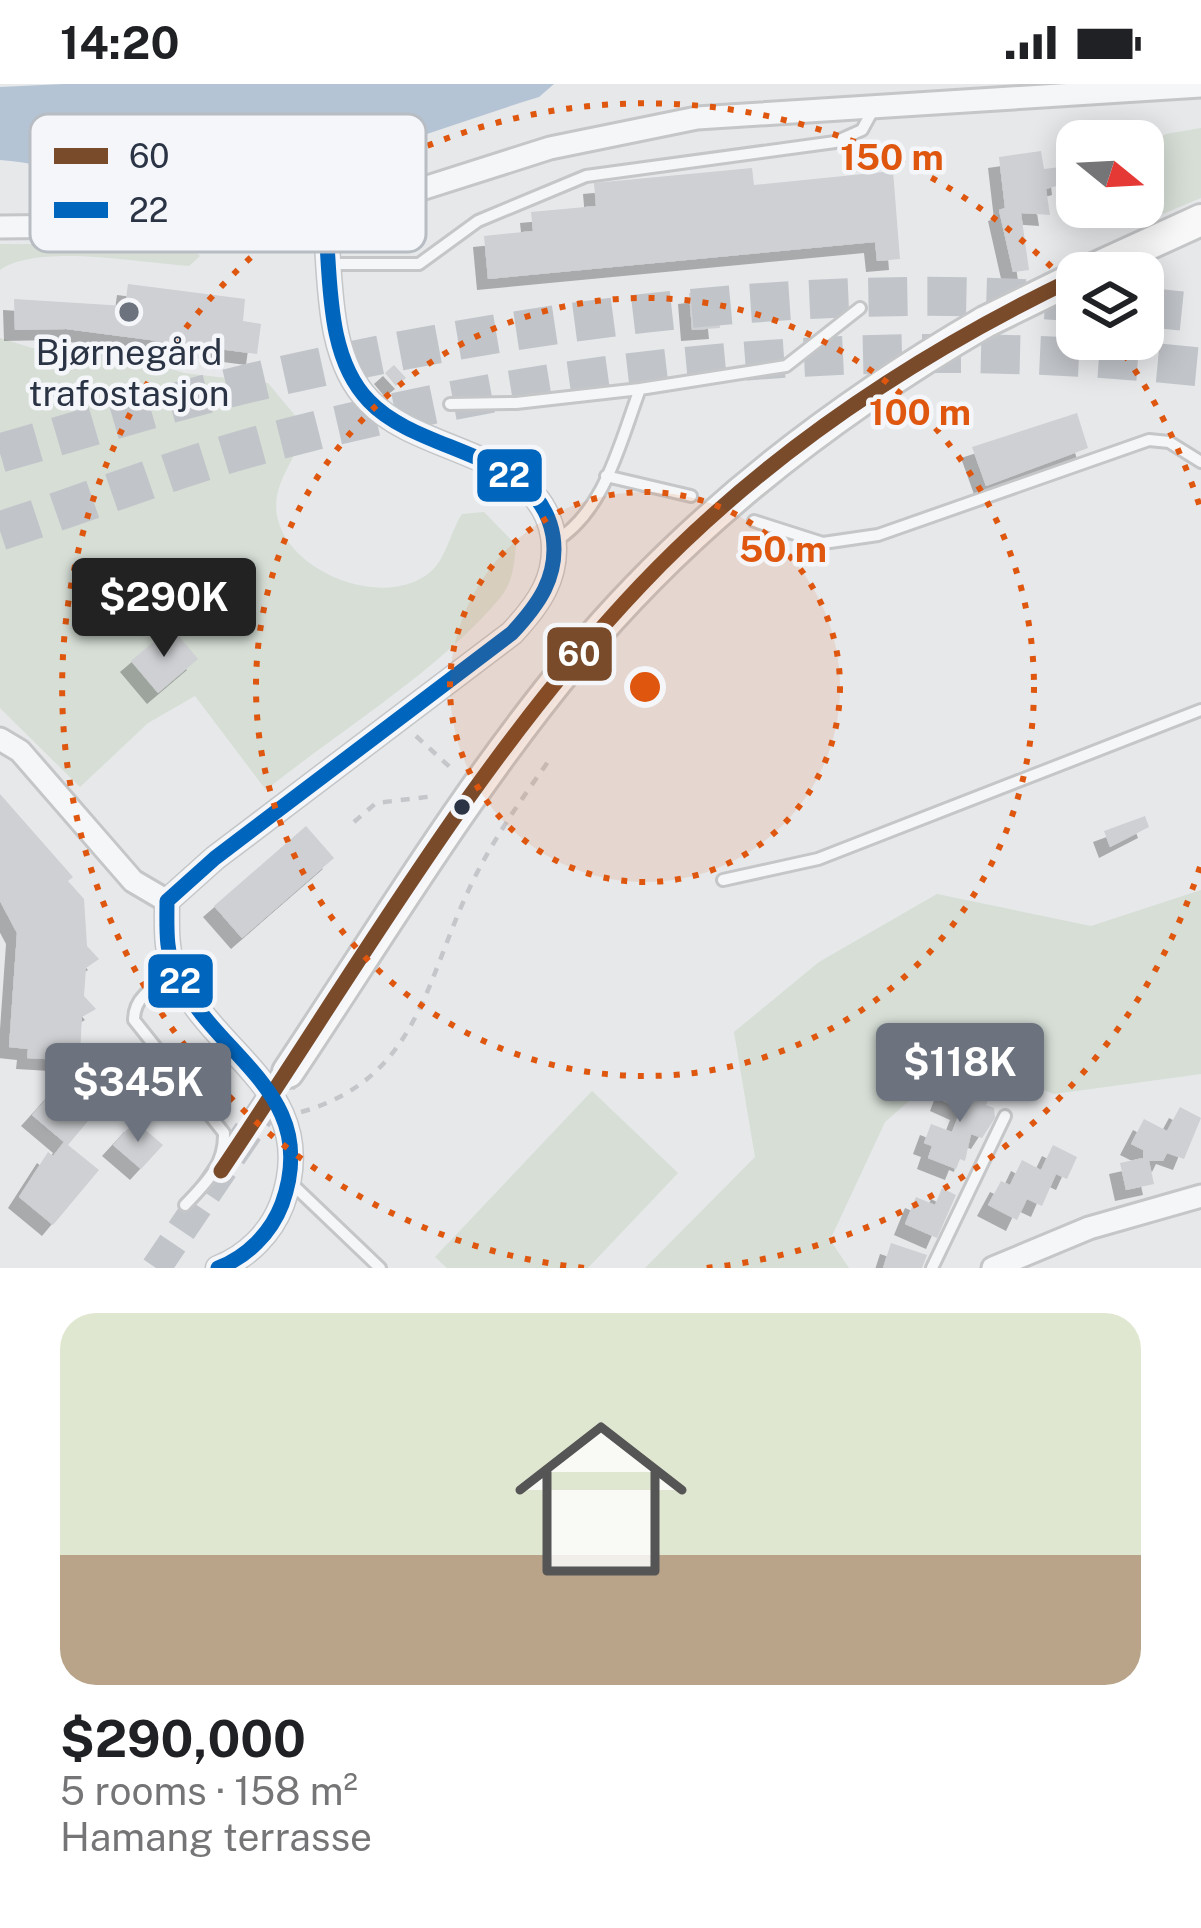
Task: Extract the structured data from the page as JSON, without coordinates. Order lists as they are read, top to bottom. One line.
{"places":["Bjørnegård trafostasjon"],"lines":["transit line 22","transit line 60"],"legend":["60","22"],"north":"right","page":{"status":"14:20","price":["$290K","$118K","$345K"],"list":[{"name":"$290,000","note":"5 rooms · 158 m² · Hamang terrasse"}]},"rings":["150 m","100 m","50 m"]}
